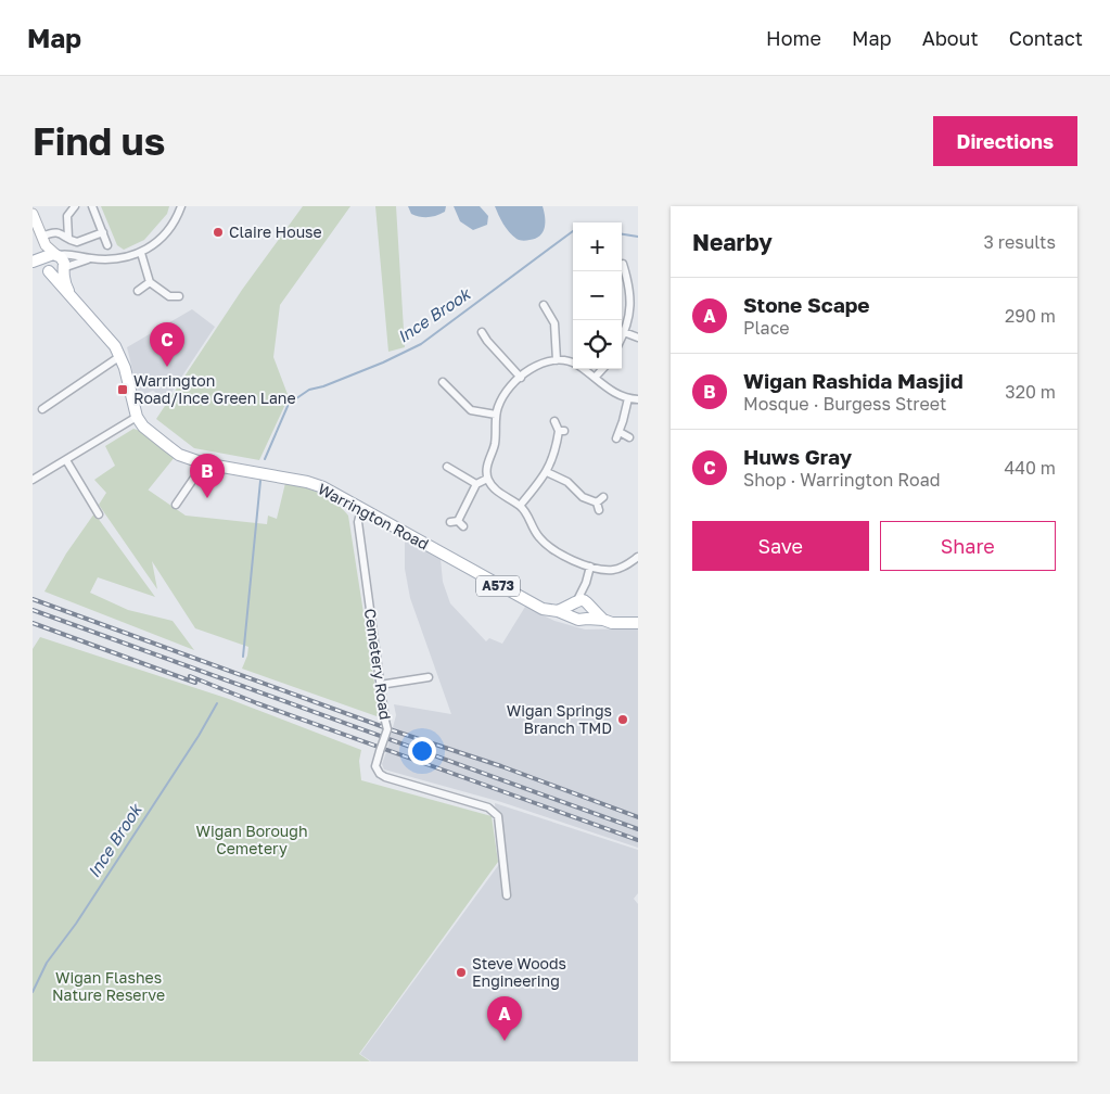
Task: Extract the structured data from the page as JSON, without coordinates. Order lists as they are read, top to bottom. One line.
{"streets":{"main road":["Warrington Road","A573"],"street":["Cemetery Road"]},"crossings":[["Warrington Road","A573"],["Warrington Road","Cemetery Road"]],"water":["Ince Brook"],"parks":["Wigan Borough Cemetery","Wigan Flashes Nature Reserve"],"places":{"other":["Claire House","Wigan Springs Branch TMD","Steve Woods Engineering"],"transit":["Warrington Road/Ince Green Lane"]},"page":{"header":"Map","nav":["Home","Map","About","Contact"],"buttons":["Directions",["Save","Share"]],"title":"Find us","heading":["Nearby","3 results"],"map_buttons":["+","−"],"list":[{"mark":"A","name":"Stone Scape","note":"Place","value":"290 m"},{"mark":"B","name":"Wigan Rashida Masjid","note":"Mosque · Burgess Street","value":"320 m"},{"mark":"C","name":"Huws Gray","note":"Shop · Warrington Road","value":"440 m"}],"pins":["C","B","A"]}}
